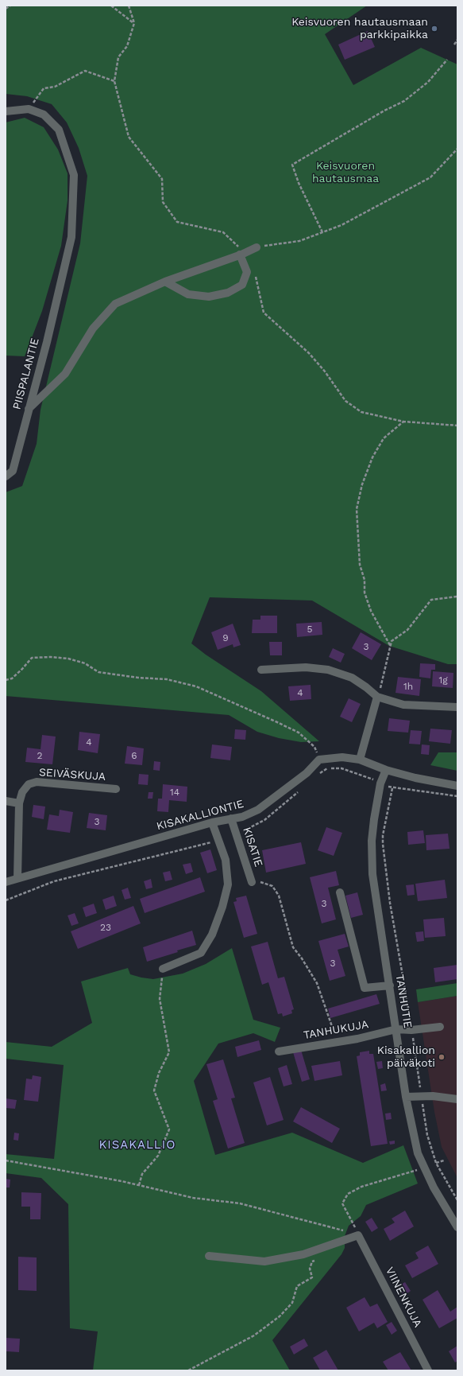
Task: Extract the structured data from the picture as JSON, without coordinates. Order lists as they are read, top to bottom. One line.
{"streets":{"street":["PIISPALANTIE","SEIVÄSKUJA","KISAKALLIONTIE","KISATIE","TANHUTIE","TANHUKUJA","VIINENKUJA"]},"crossings":[["SEIVÄSKUJA","KISAKALLIONTIE"],["KISAKALLIONTIE","KISATIE"],["TANHUTIE","TANHUKUJA"]],"districts":["KISAKALLIO"],"parks":["Keisvuoren hautausmaa"],"places":["Keisvuoren hautausmaan parkkipaikka","Kisakallion päiväkoti"],"house_numbers":["5","9","3","1g","1h","4","4","2","6","14","3","3","23","3"]}
